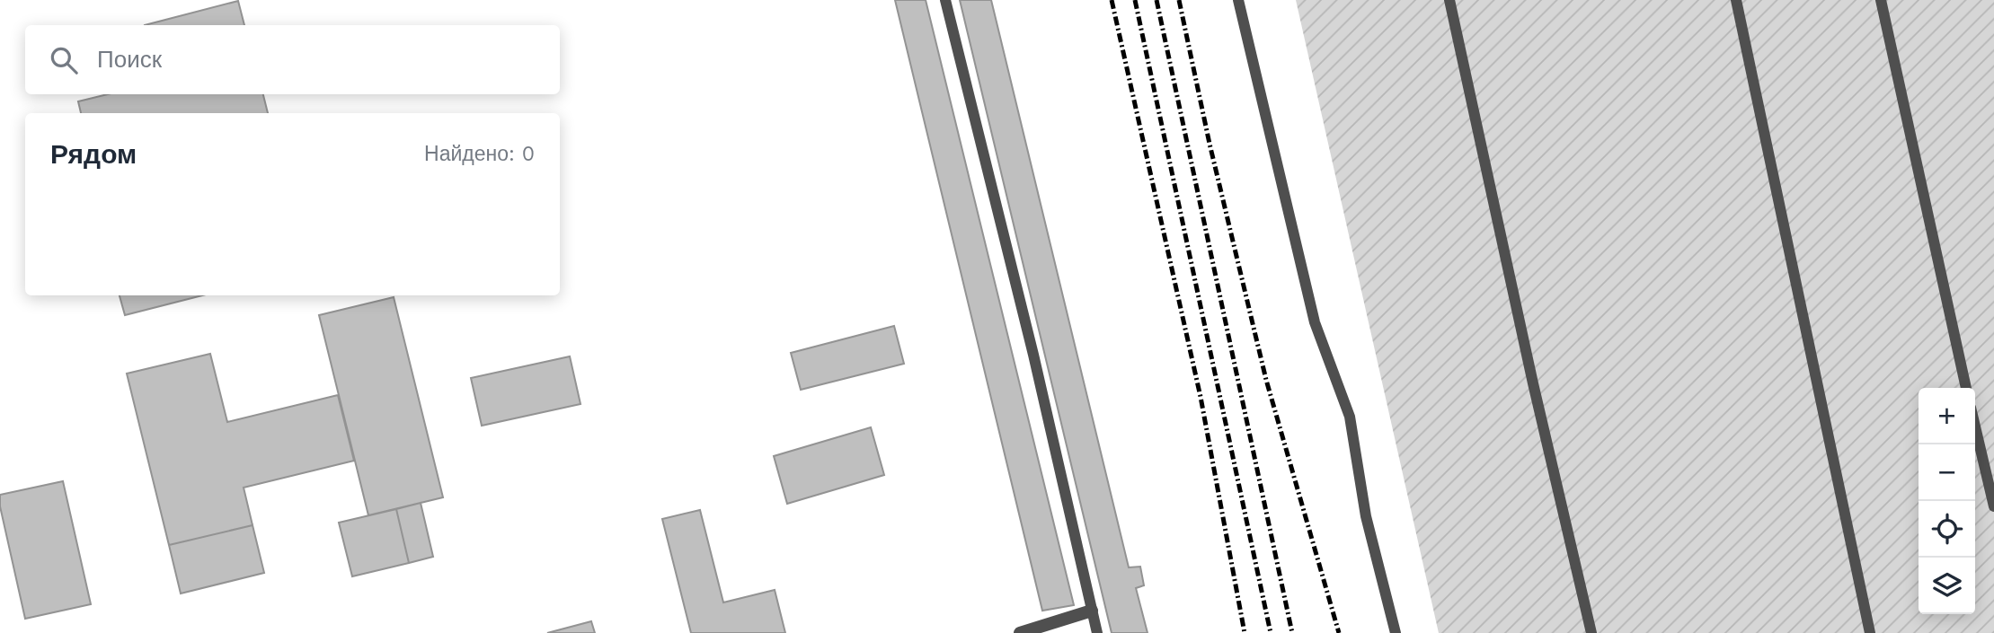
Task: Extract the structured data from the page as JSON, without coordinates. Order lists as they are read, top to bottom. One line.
{"page":{"search":"Поиск","heading":["Рядом","Найдено: 0"],"map_buttons":["+","−"]}}
